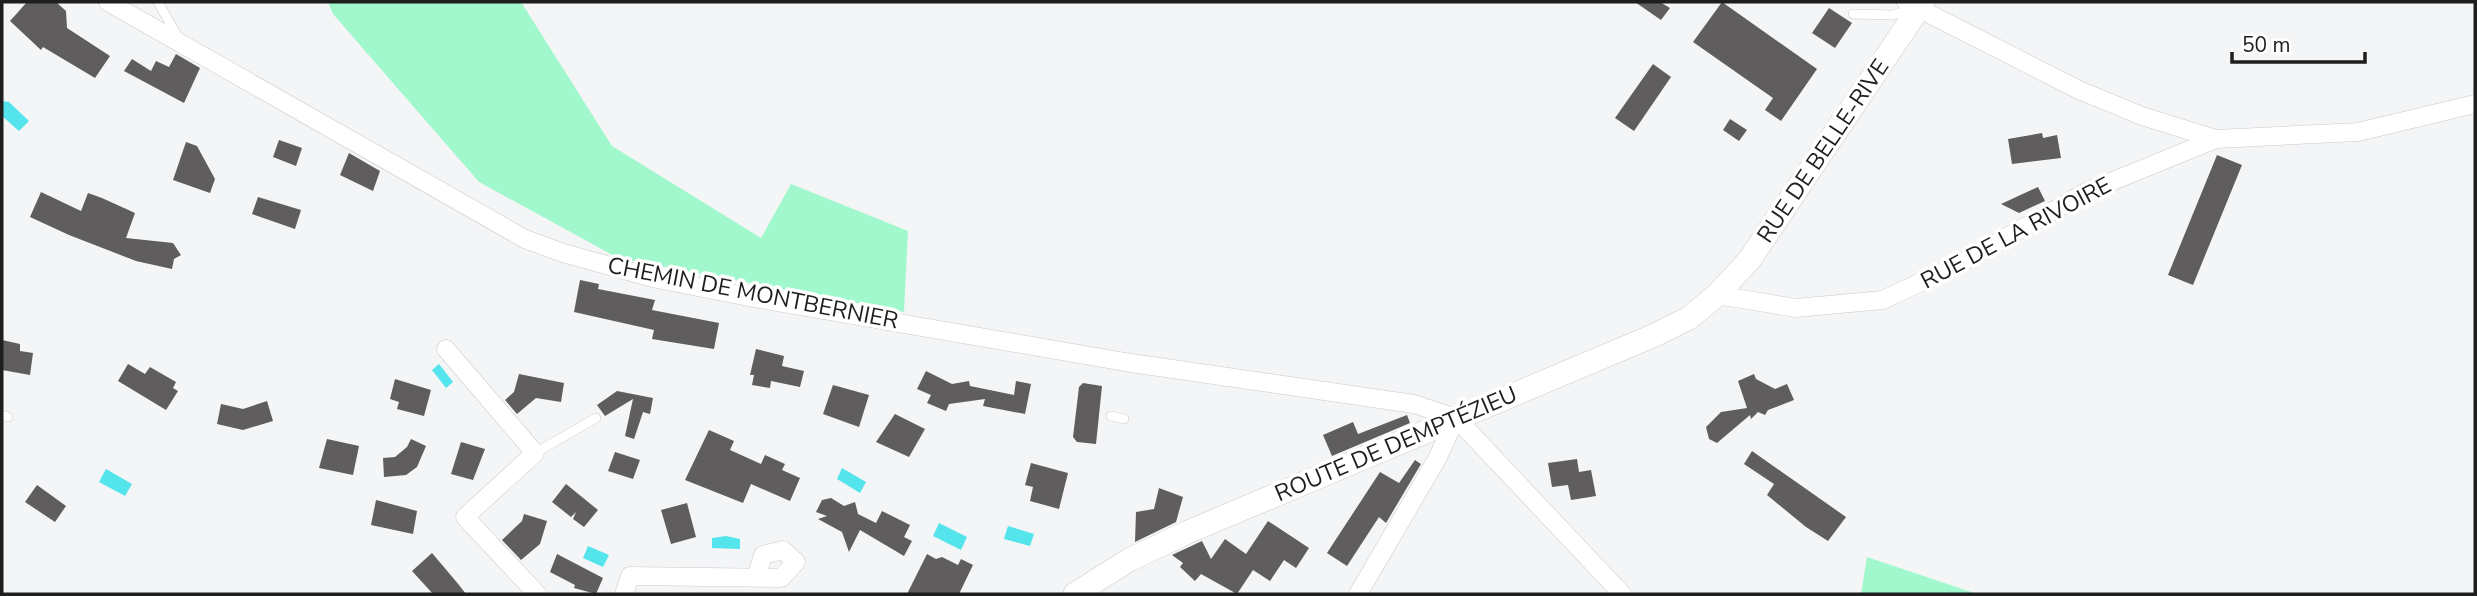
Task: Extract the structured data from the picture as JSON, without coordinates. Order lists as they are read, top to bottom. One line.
{"streets":{"street":["RUE DE BELLE-RIVE","RUE DE LA RIVOIRE","CHEMIN DE MONTBERNIER","ROUTE DE DEMPTÉZIEU"]},"crossings":[["RUE DE BELLE-RIVE","RUE DE LA RIVOIRE"],["RUE DE BELLE-RIVE","ROUTE DE DEMPTÉZIEU"],["RUE DE LA RIVOIRE","ROUTE DE DEMPTÉZIEU"],["CHEMIN DE MONTBERNIER","ROUTE DE DEMPTÉZIEU"]],"scale_bar":"50 m"}
